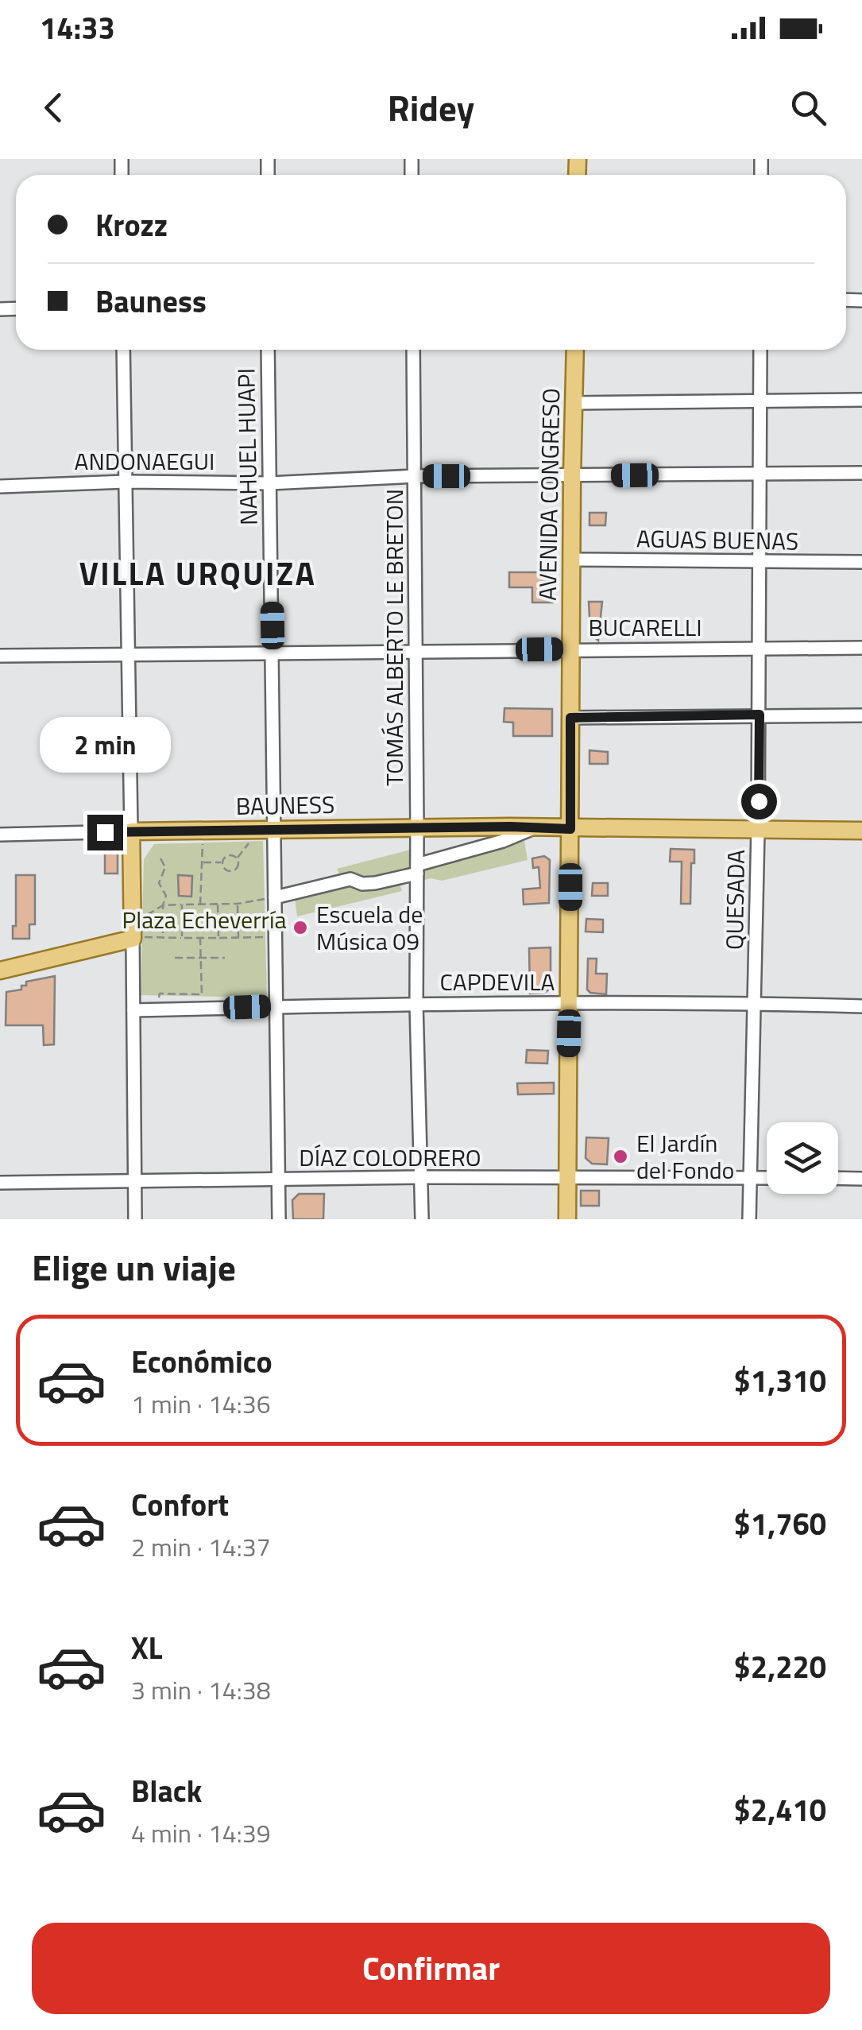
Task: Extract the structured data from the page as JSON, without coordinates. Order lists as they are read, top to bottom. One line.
{"streets":{"main road":["AVENIDA CONGRESO","BAUNESS"],"street":["NAHUEL HUAPI","ANDONAEGUI","AGUAS BUENAS","BUCARELLI","TOMÁS ALBERTO LE BRETON","QUESADA","CAPDEVILA","DÍAZ COLODRERO"]},"crossings":[["NAHUEL HUAPI","ANDONAEGUI"],["NAHUEL HUAPI","BUCARELLI"],["NAHUEL HUAPI","BAUNESS"],["NAHUEL HUAPI","CAPDEVILA"],["NAHUEL HUAPI","DÍAZ COLODRERO"],["ANDONAEGUI","AVENIDA CONGRESO"],["ANDONAEGUI","TOMÁS ALBERTO LE BRETON"],["ANDONAEGUI","QUESADA"],["AVENIDA CONGRESO","AGUAS BUENAS"],["AVENIDA CONGRESO","BUCARELLI"],["AVENIDA CONGRESO","BAUNESS"],["AVENIDA CONGRESO","CAPDEVILA"],["AVENIDA CONGRESO","DÍAZ COLODRERO"],["AGUAS BUENAS","QUESADA"],["BUCARELLI","TOMÁS ALBERTO LE BRETON"],["BUCARELLI","QUESADA"],["TOMÁS ALBERTO LE BRETON","BAUNESS"],["TOMÁS ALBERTO LE BRETON","CAPDEVILA"],["TOMÁS ALBERTO LE BRETON","DÍAZ COLODRERO"],["BAUNESS","QUESADA"],["QUESADA","CAPDEVILA"],["QUESADA","DÍAZ COLODRERO"]],"districts":["VILLA URQUIZA"],"parks":["Plaza Echeverría"],"places":["Escuela de Música 09","El Jardín del Fondo"],"page":{"status":"14:33","header":"Ridey","banner":["Krozz","Bauness"],"bubble":"2 min","heading":"Elige un viaje","list":[{"name":"Económico","note":"1 min · 14:36","value":"$1,310"},{"name":"Confort","note":"2 min · 14:37","value":"$1,760"},{"name":"XL","note":"3 min · 14:38","value":"$2,220"},{"name":"Black","note":"4 min · 14:39","value":"$2,410"}],"buttons":"Confirmar"}}
